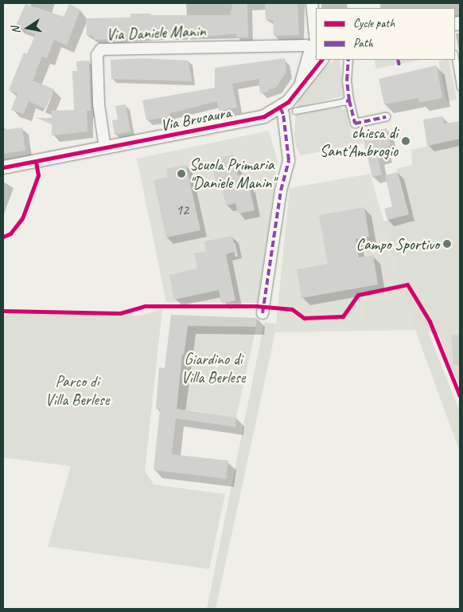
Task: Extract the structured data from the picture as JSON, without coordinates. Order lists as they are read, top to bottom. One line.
{"streets":{"street":["Via Daniele Manin","Via Brusaura"]},"crossings":[["Via Daniele Manin","Via Brusaura"]],"parks":["Giardino di Villa Berlese","Parco di Villa Berlese"],"places":["chiesa di Sant'Ambrogio","Scuola Primaria \"Daniele Manin\"","Campo Sportivo"],"house_numbers":["12"],"legend":["Cycle path","Path"],"north":"left"}
